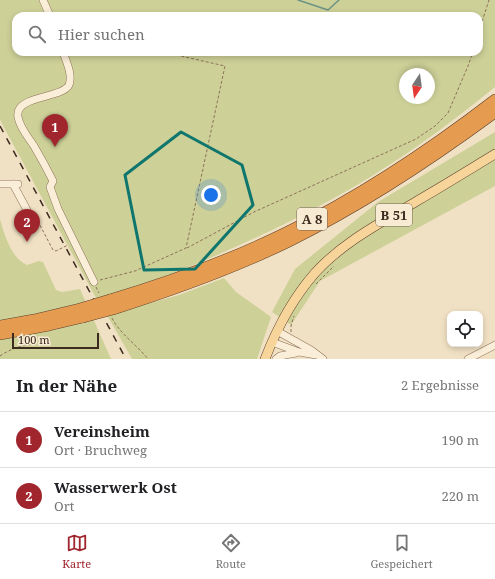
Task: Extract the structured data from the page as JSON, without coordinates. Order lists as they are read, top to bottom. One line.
{"streets":{"highway":["A 8"],"main road":["B 51"]},"scale_bar":"100 m","north":"bottom","page":{"search":"Hier suchen","pins":["1","2"],"scale":"100 m","heading":["In der Nähe","2 Ergebnisse"],"list":[{"mark":"1","name":"Vereinsheim","note":"Ort · Bruchweg","value":"190 m"},{"mark":"2","name":"Wasserwerk Ost","note":"Ort","value":"220 m"}],"nav":["Karte","Route","Gespeichert"]}}
